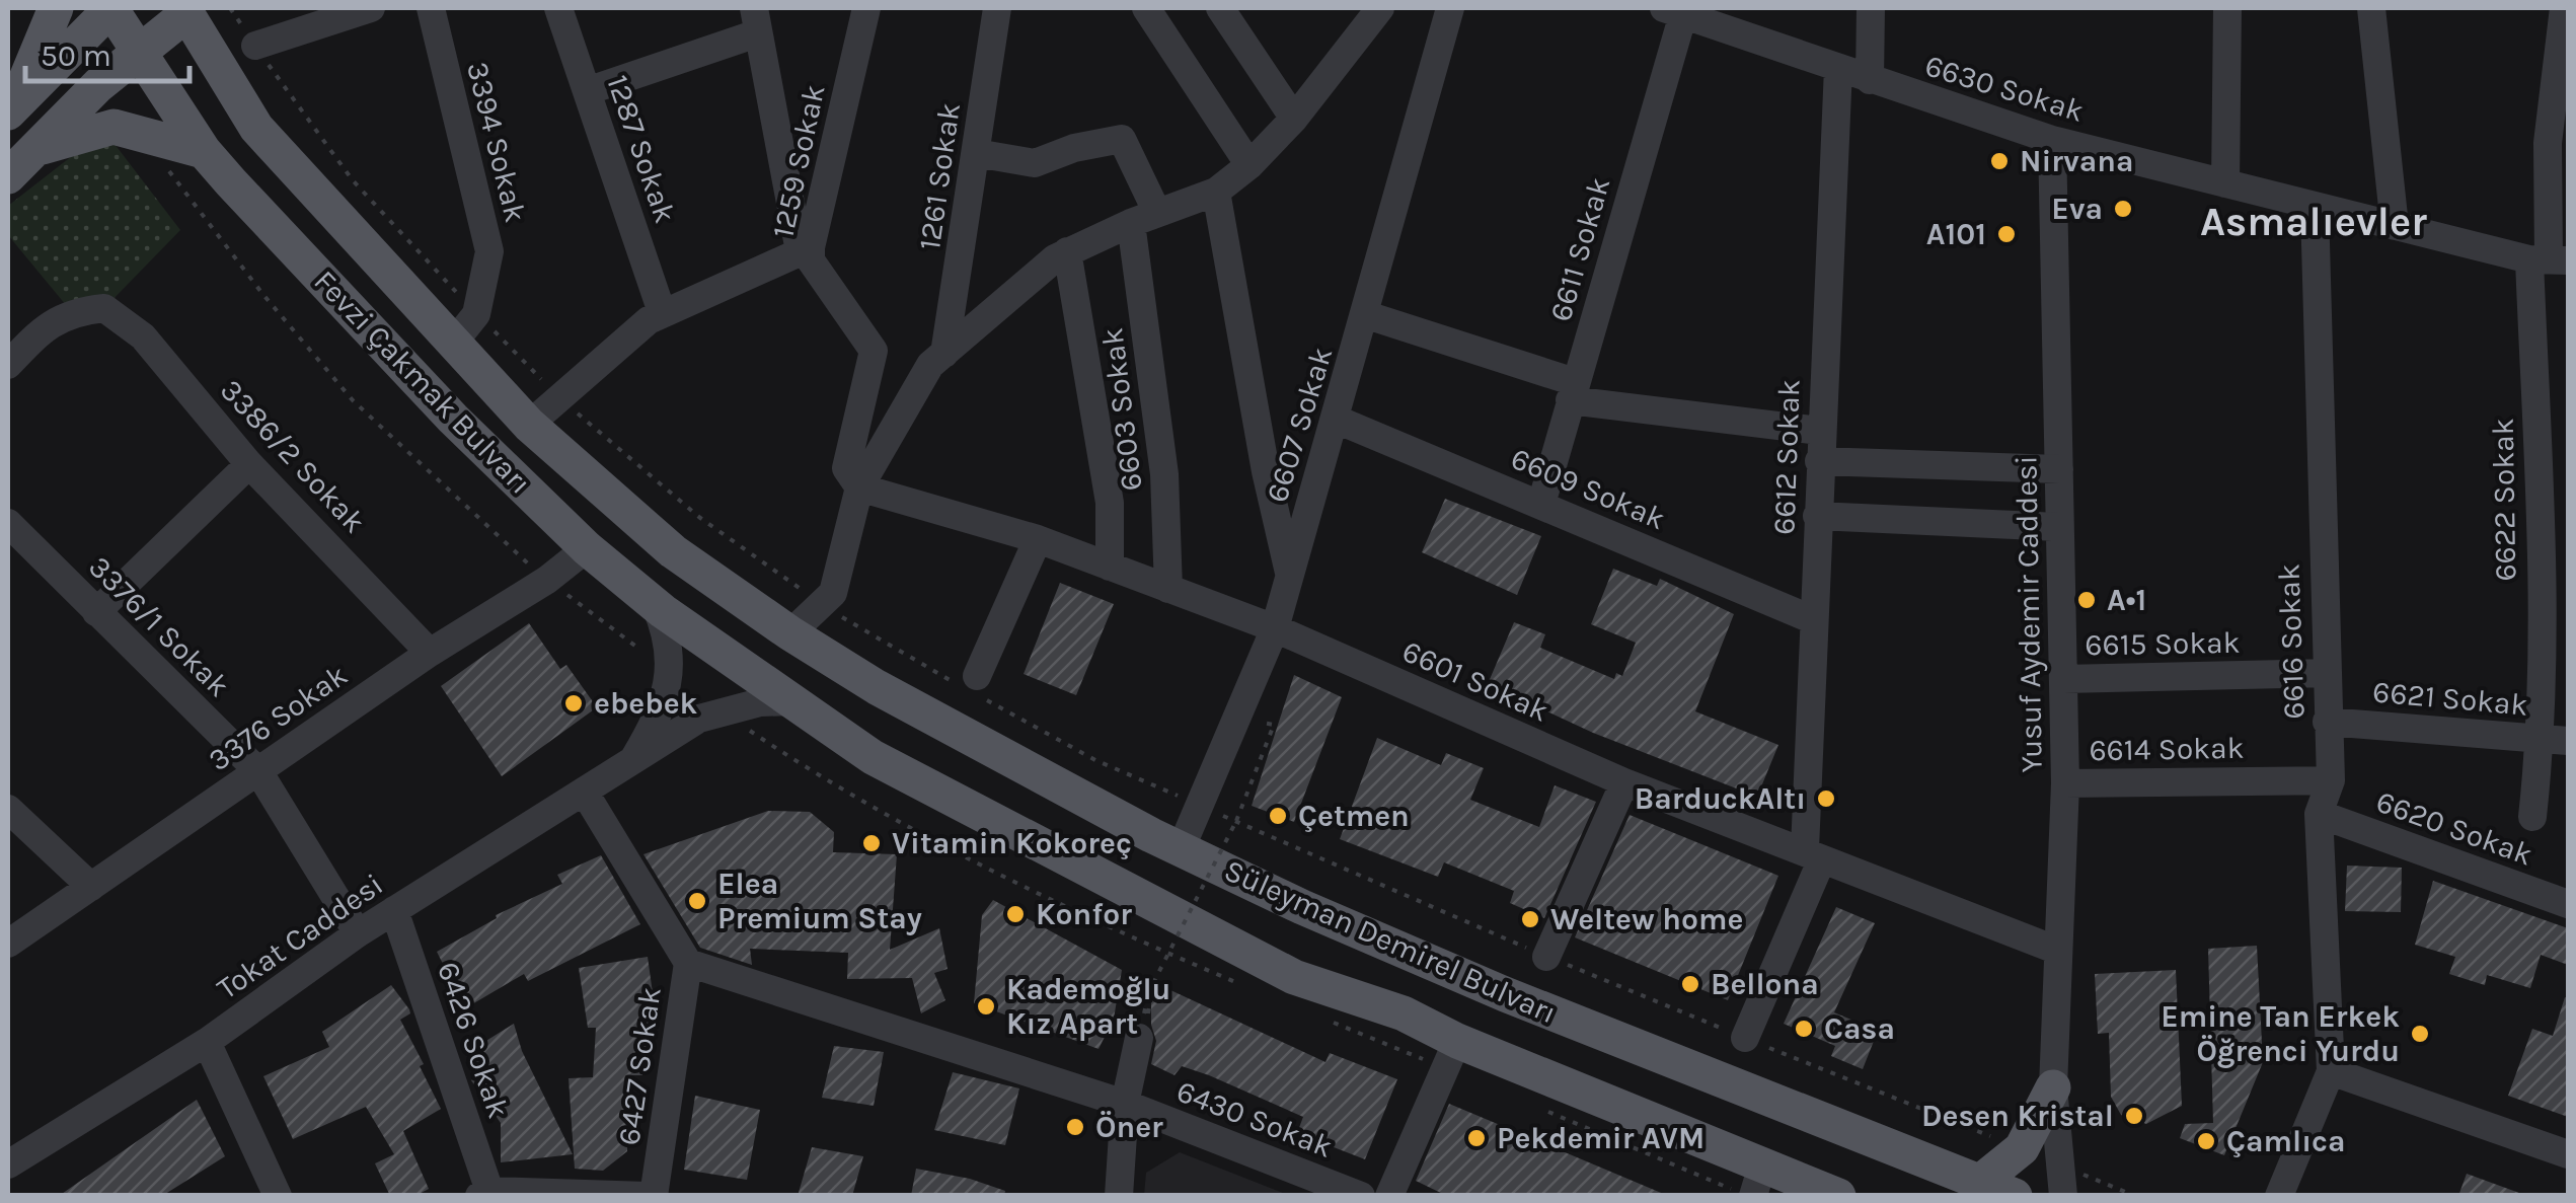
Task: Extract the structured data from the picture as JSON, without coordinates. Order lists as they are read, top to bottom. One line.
{"streets":{"main road":["Fevzi Çakmak Bulvarı","Süleyman Demirel Bulvarı"],"street":["6630 Sokak","3394 Sokak","1287 Sokak","1259 Sokak","1261 Sokak","6611 Sokak","6603 Sokak","6607 Sokak","3386/2 Sokak","6612 Sokak","6609 Sokak","6622 Sokak","Yusuf Aydemir Caddesi","3376/1 Sokak","6616 Sokak","6615 Sokak","6601 Sokak","6621 Sokak","3376 Sokak","6614 Sokak","6620 Sokak","Tokat Caddesi","6426 Sokak","6427 Sokak","6430 Sokak"]},"crossings":[["6630 Sokak","6611 Sokak"],["6630 Sokak","6612 Sokak"],["6630 Sokak","6622 Sokak"],["6630 Sokak","Yusuf Aydemir Caddesi"],["6630 Sokak","6616 Sokak"],["3394 Sokak","Fevzi Çakmak Bulvarı"],["1259 Sokak","6601 Sokak"],["1261 Sokak","6603 Sokak"],["6611 Sokak","6609 Sokak"],["Fevzi Çakmak Bulvarı","3376 Sokak"],["Fevzi Çakmak Bulvarı","Tokat Caddesi"],["Fevzi Çakmak Bulvarı","Süleyman Demirel Bulvarı"],["6603 Sokak","6601 Sokak"],["6607 Sokak","6609 Sokak"],["6607 Sokak","6601 Sokak"],["6607 Sokak","Süleyman Demirel Bulvarı"],["3386/2 Sokak","3376 Sokak"],["6612 Sokak","6609 Sokak"],["6612 Sokak","6601 Sokak"],["6622 Sokak","6621 Sokak"],["Yusuf Aydemir Caddesi","6615 Sokak"],["Yusuf Aydemir Caddesi","6601 Sokak"],["Yusuf Aydemir Caddesi","6614 Sokak"],["3376/1 Sokak","3376 Sokak"],["3376/1 Sokak","Tokat Caddesi"],["6616 Sokak","6615 Sokak"],["6616 Sokak","6621 Sokak"],["6616 Sokak","6614 Sokak"],["6616 Sokak","6620 Sokak"],["Tokat Caddesi","Süleyman Demirel Bulvarı"],["Tokat Caddesi","6426 Sokak"],["Tokat Caddesi","6427 Sokak"],["6427 Sokak","6430 Sokak"]],"districts":["Asmalıevler"],"places":["Nirvana","Eva","A101","A•1","ebebek","BarduckAltı","Çetmen","Vitamin Kokoreç","Elea Premium Stay","Konfor","Weltew home","Bellona","Kademoğlu Kız Apart","Casa","Emine Tan Erkek Öğrenci Yurdu","Desen Kristal","Öner","Pekdemir AVM","Çamlıca"],"scale_bar":"50 m"}
